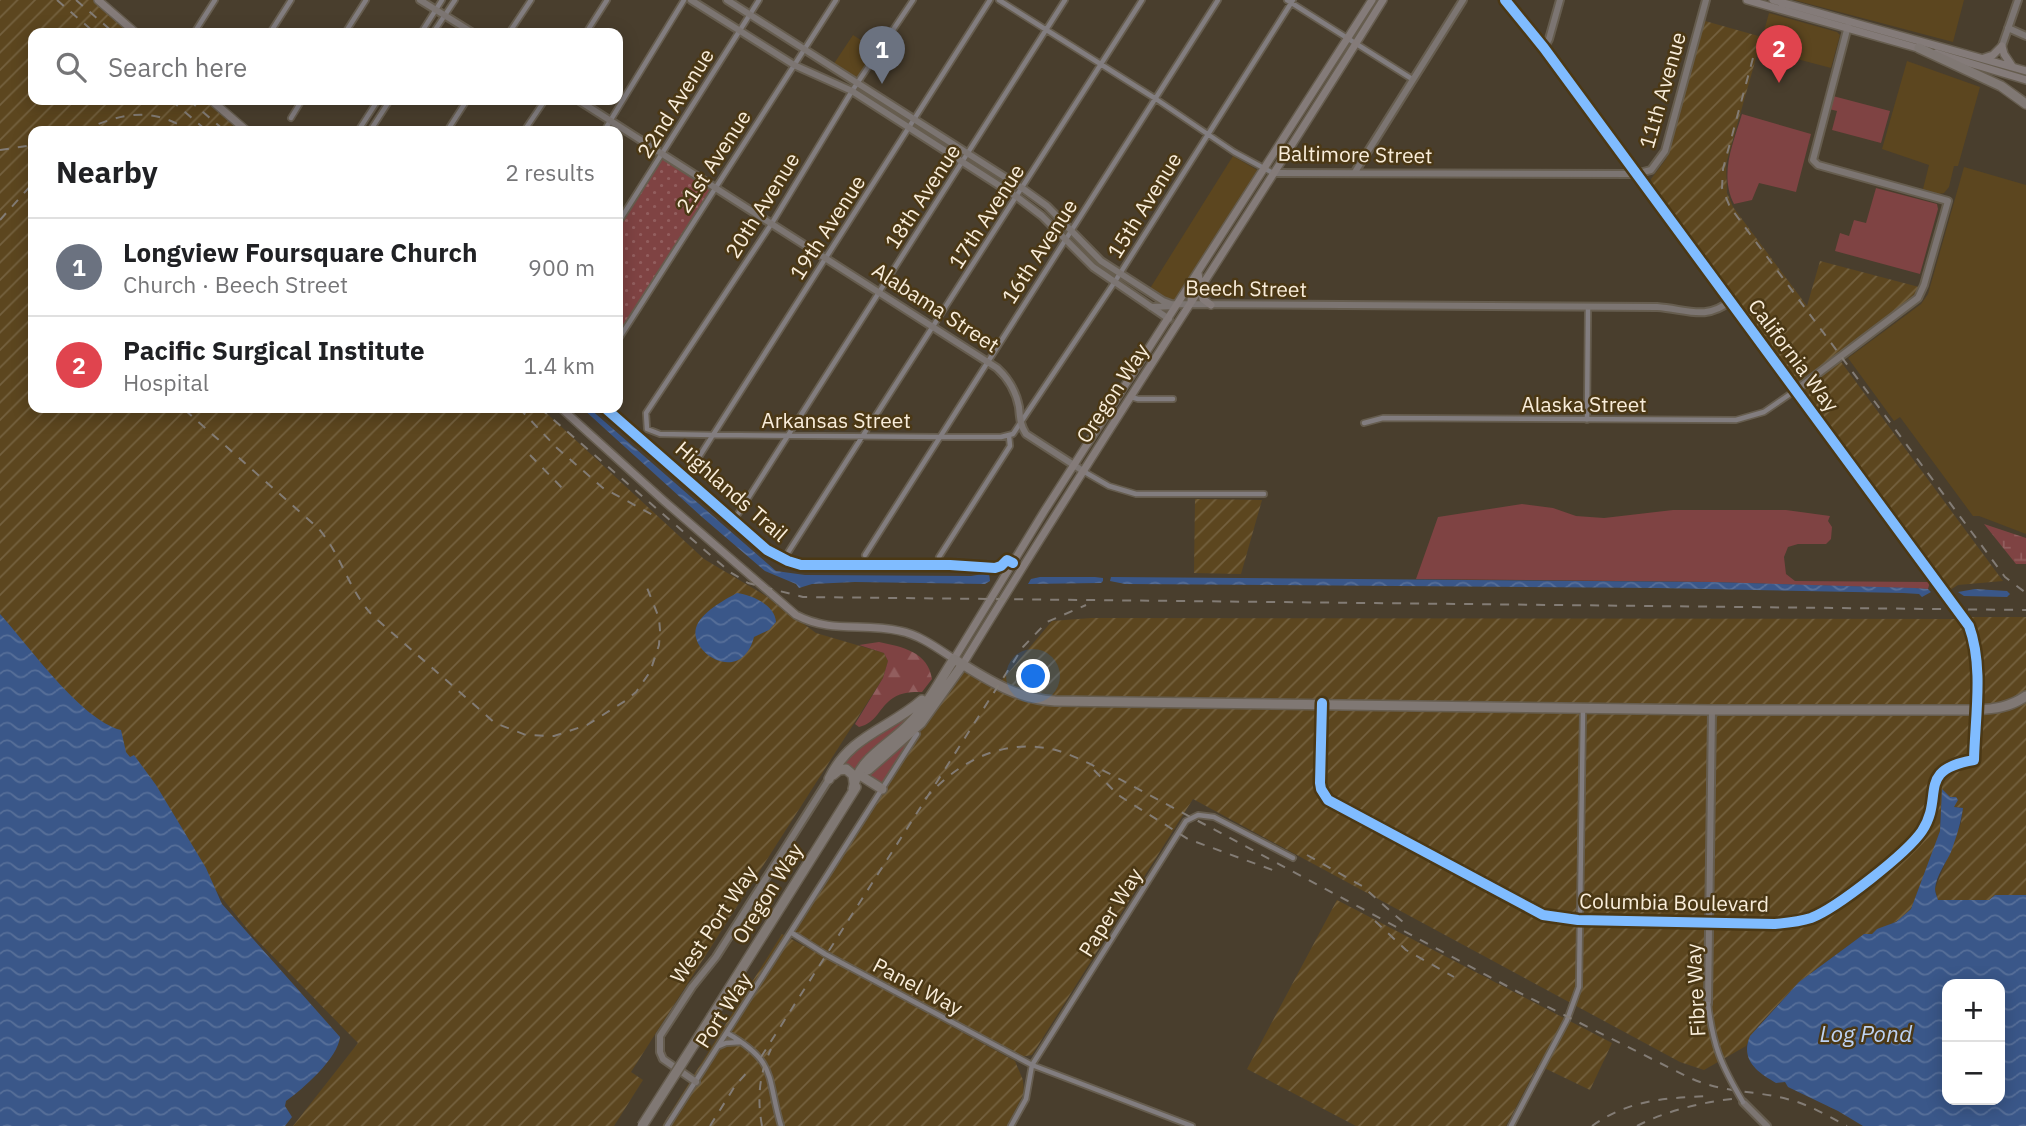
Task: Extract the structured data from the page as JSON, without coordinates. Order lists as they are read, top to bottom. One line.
{"streets":{"highway":["Oregon Way"],"street":["11th Avenue","22nd Avenue","Baltimore Street","21st Avenue","18th Avenue","20th Avenue","15th Avenue","17th Avenue","19th Avenue","16th Avenue","Beech Street","Alabama Street","California Way","Alaska Street","Arkansas Street","Columbia Boulevard","Paper Way","West Port Way","Panel Way","Fibre Way","Port Way"],"cycle path":["Highlands Trail"]},"crossings":[["11th Avenue","Baltimore Street"],["11th Avenue","California Way"],["22nd Avenue","Beech Street"],["22nd Avenue","Alabama Street"],["Baltimore Street","18th Avenue"],["Baltimore Street","15th Avenue"],["Baltimore Street","17th Avenue"],["Baltimore Street","16th Avenue"],["Baltimore Street","California Way"],["Baltimore Street","Oregon Way"],["21st Avenue","Beech Street"],["21st Avenue","Alabama Street"],["18th Avenue","Beech Street"],["18th Avenue","Alabama Street"],["18th Avenue","Arkansas Street"],["20th Avenue","Beech Street"],["20th Avenue","Alabama Street"],["20th Avenue","Arkansas Street"],["15th Avenue","Beech Street"],["15th Avenue","Alabama Street"],["17th Avenue","Beech Street"],["17th Avenue","Alabama Street"],["17th Avenue","Arkansas Street"],["19th Avenue","Beech Street"],["19th Avenue","Alabama Street"],["19th Avenue","Arkansas Street"],["16th Avenue","Beech Street"],["16th Avenue","Alabama Street"],["16th Avenue","Arkansas Street"],["Beech Street","California Way"],["Beech Street","Oregon Way"],["California Way","Alaska Street"],["California Way","Columbia Boulevard"],["Columbia Boulevard","Fibre Way"],["Paper Way","Panel Way"],["West Port Way","Port Way"],["Panel Way","Port Way"]],"water":["Log Pond"],"page":{"pins":["2","1"],"search":"Search here","heading":["Nearby","2 results"],"list":[{"mark":"1","name":"Longview Foursquare Church","note":"Church · Beech Street","value":"900 m"},{"mark":"2","name":"Pacific Surgical Institute","note":"Hospital","value":"1.4 km"}],"map_buttons":["+","−"]}}
